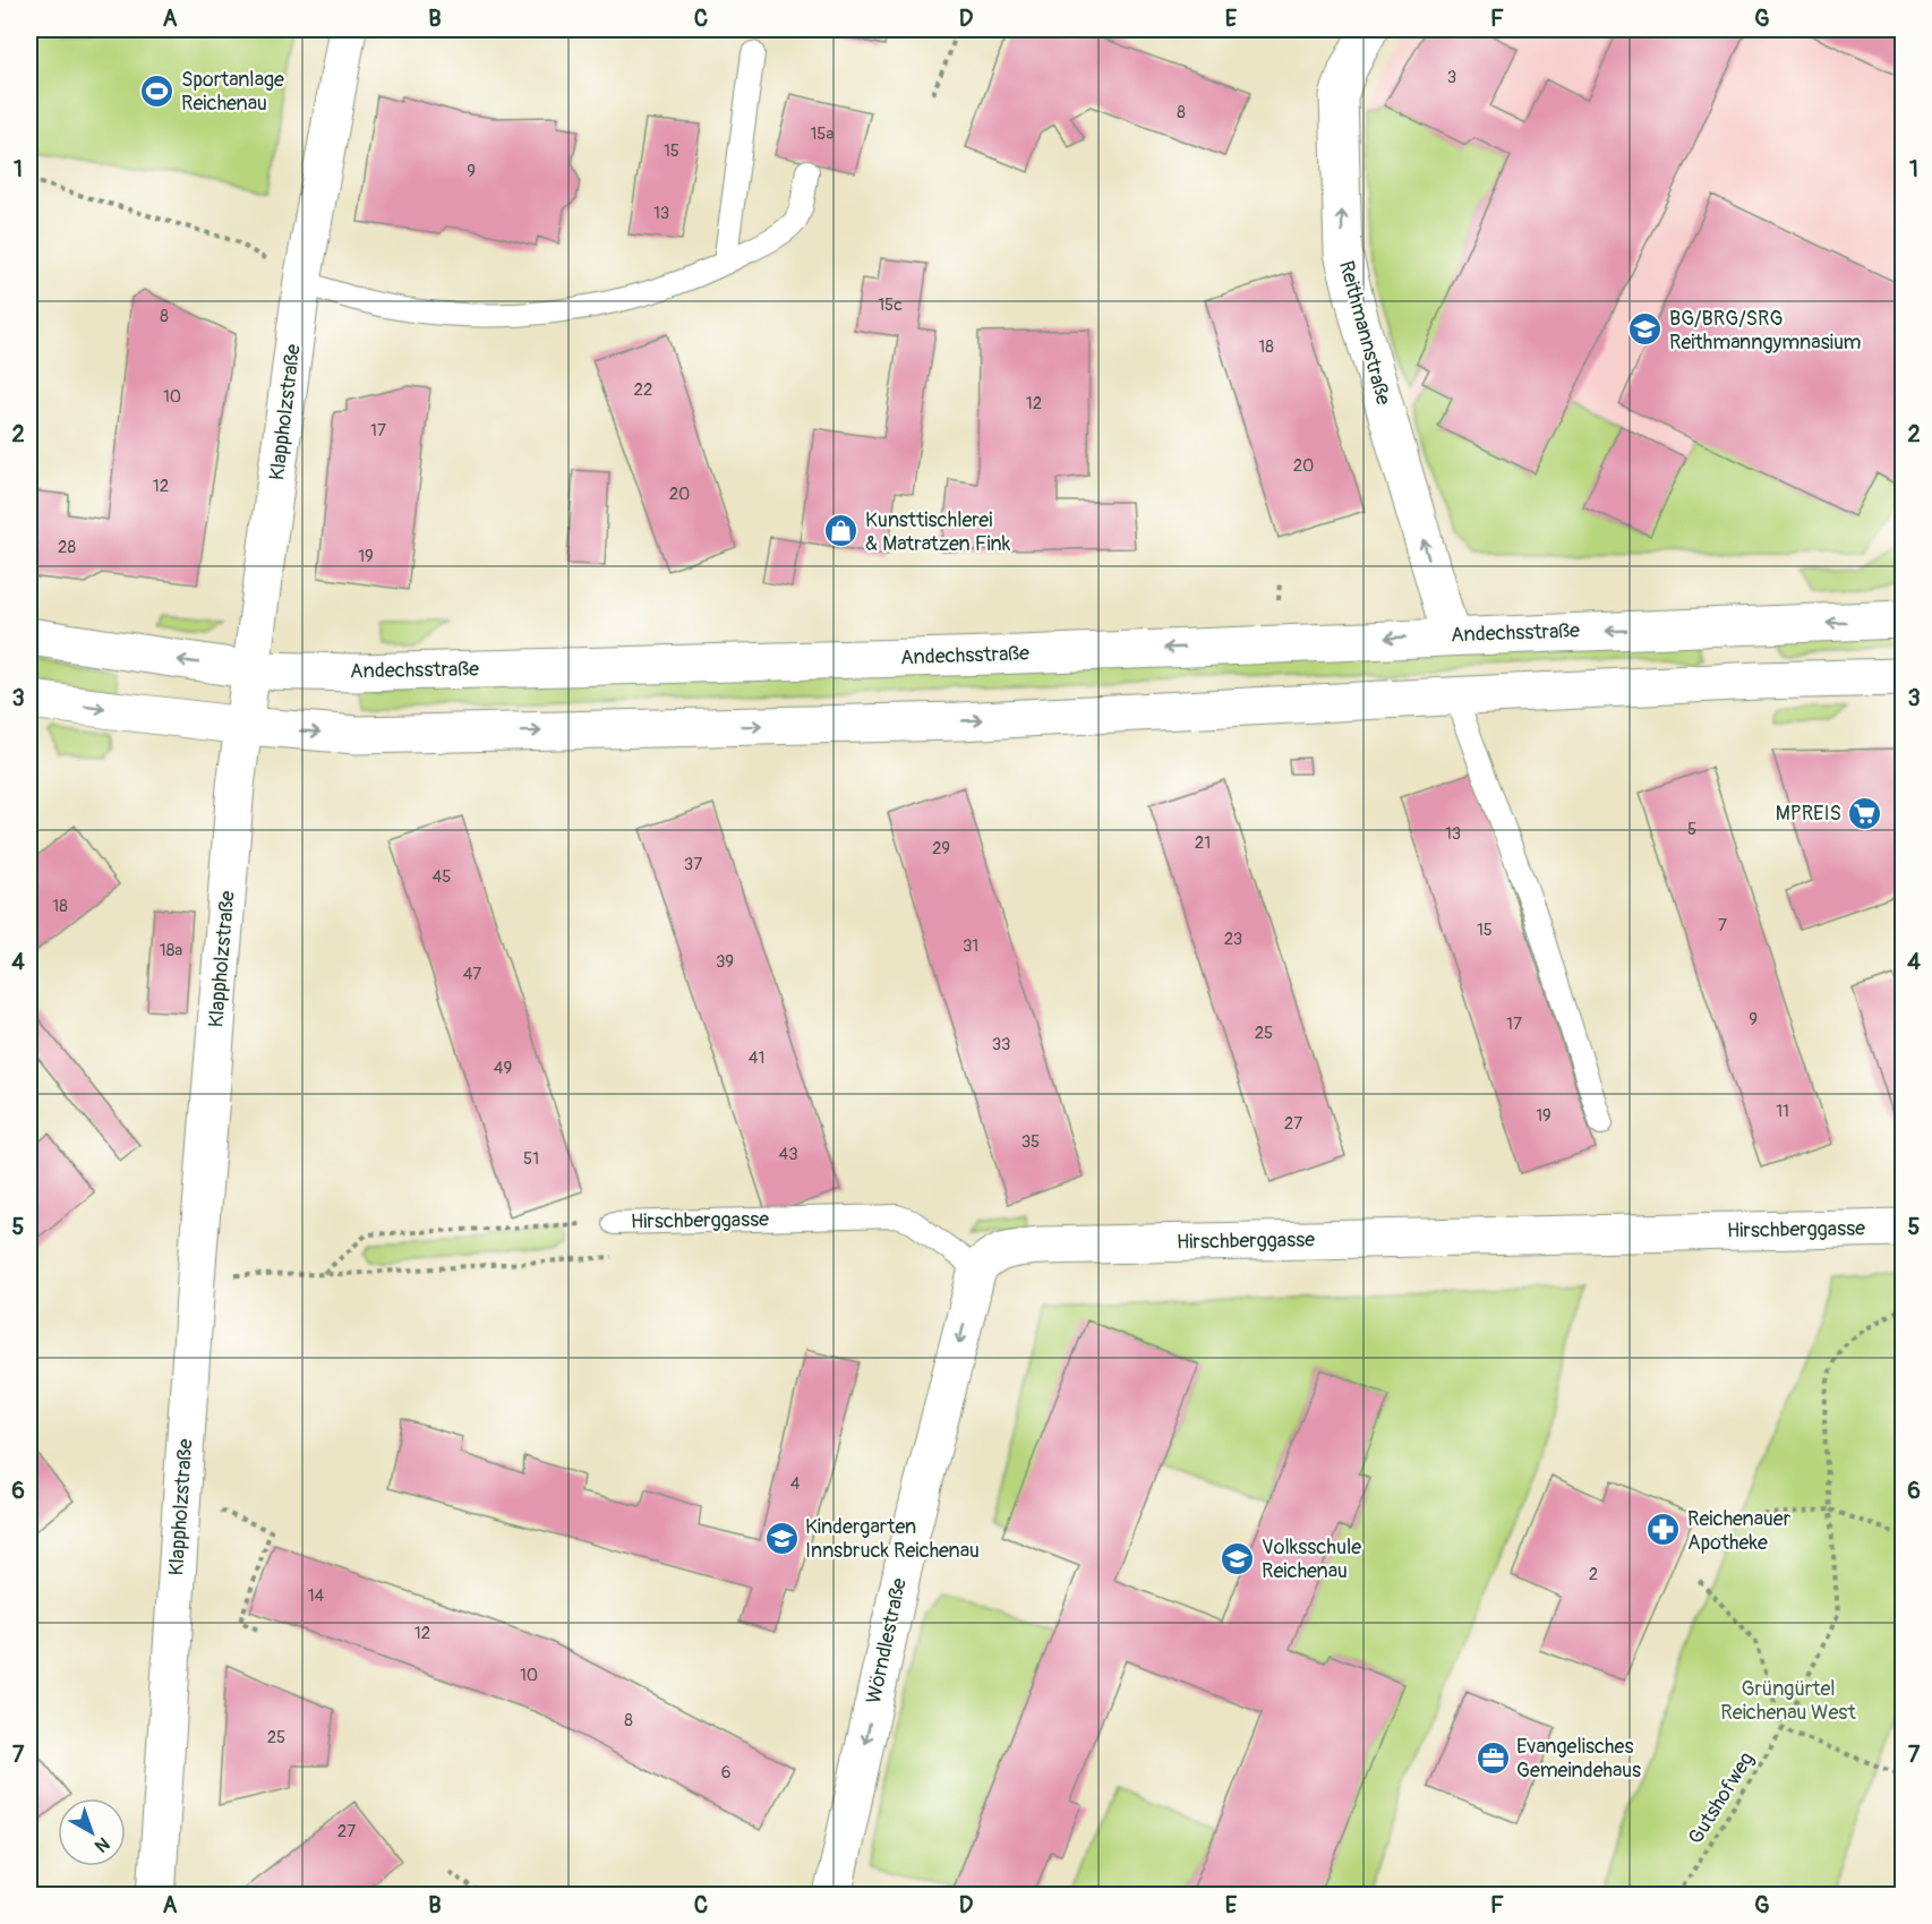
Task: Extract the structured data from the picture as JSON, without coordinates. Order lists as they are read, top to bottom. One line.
{"streets":{"street":["Reithmannstraße","Klappholzstraße","Andechsstraße","Hirschberggasse","Wörndlestraße"],"path":["Gutshofweg"]},"crossings":[["Reithmannstraße","Andechsstraße"],["Klappholzstraße","Andechsstraße"],["Hirschberggasse","Wörndlestraße"]],"one_way":["Reithmannstraße","Wörndlestraße"],"parks":["Grüngürtel Reichenau West"],"places":{"sports":["Sportanlage Reichenau"],"school or university":["BG/BRG/SRG Reithmanngymnasium","Kindergarten Innsbruck Reichenau","Volksschule Reichenau"],"shop":["Kunsttischlerei & Matratzen Fink"],"supermarket":["MPREIS"],"pharmacy":["Reichenauer Apotheke"],"office":["Evangelisches Gemeindehaus"]},"house_numbers":["3","8","15a","15","9","13","15c","8","18","22","10","12","17","20","12","20","28","19","5","13","21","29","37","45","18","7","15","23","31","18a","39","47","9","17","25","33","41","49","11","19","27","35","43","51","4","2","14","12","10","8","25","6","27"],"north":"bottom right","grid":{"columns":["A","B","C","D","E","F","G"],"rows":["1","2","3","4","5","6","7"]}}
